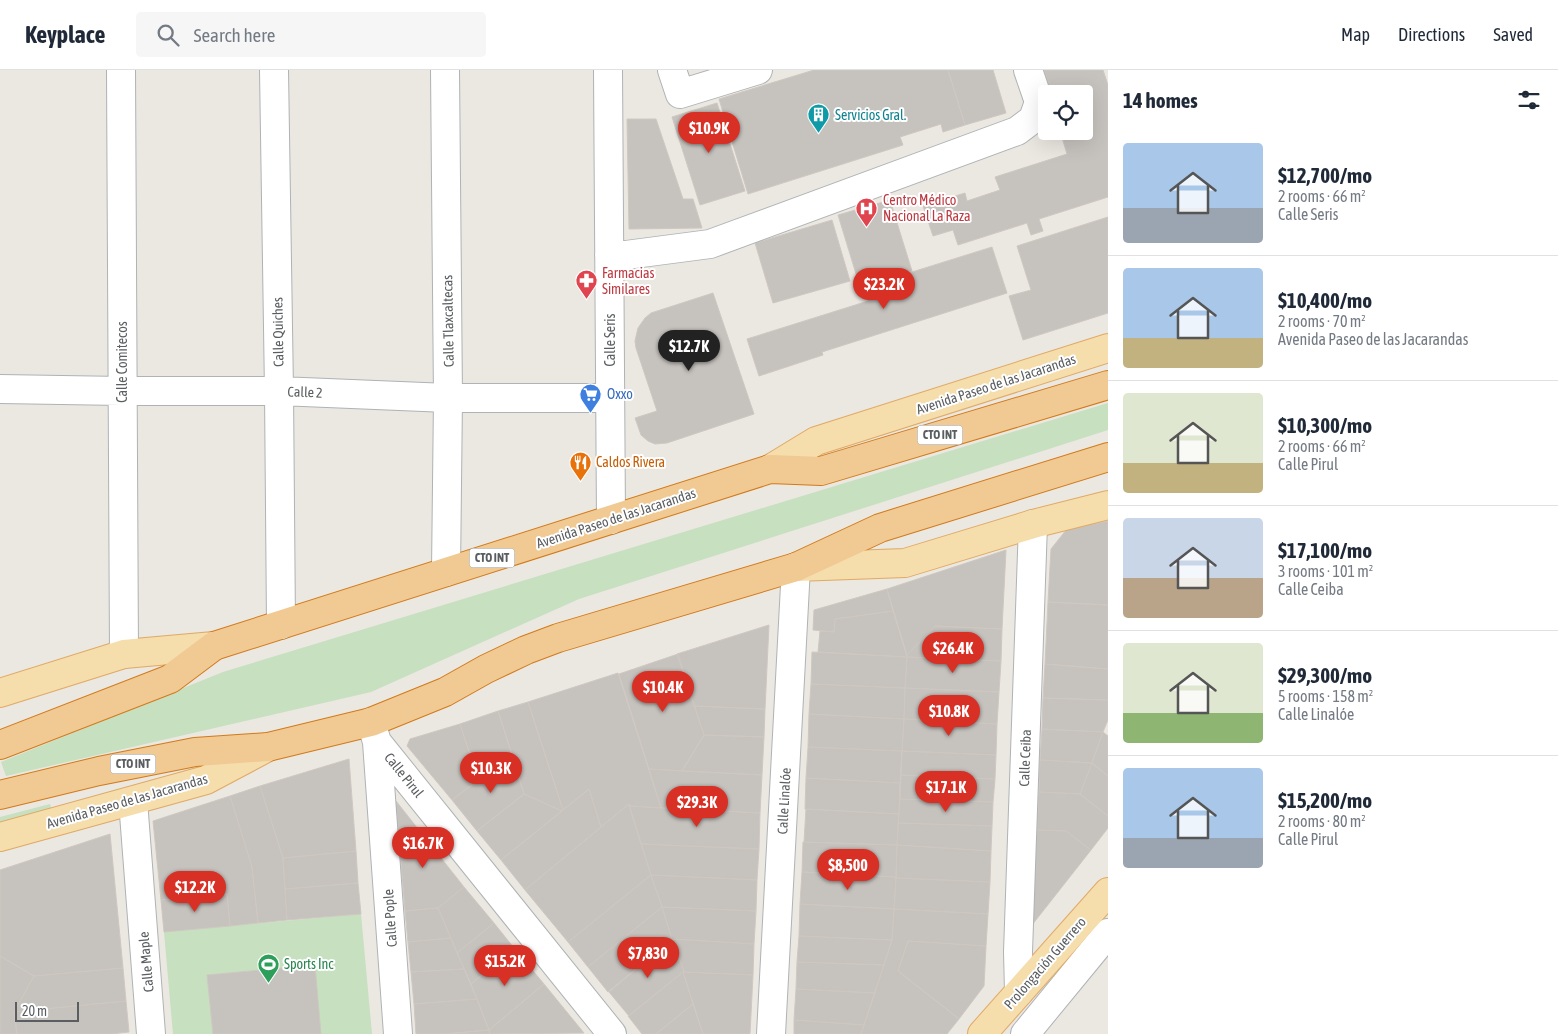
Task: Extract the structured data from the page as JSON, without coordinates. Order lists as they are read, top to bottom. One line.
{"streets":{"highway":["Avenida Paseo de las Jacarandas","CTO INT"],"main road":["Prolongación Guerrero"],"street":["Calle Tlaxcaltecas","Calle Quiches","Calle Seris","Calle Comitecos","Calle 2","Calle Ceiba","Calle Pirul","Calle Linalóe","Calle Pople","Calle Maple"]},"crossings":[["Calle Tlaxcaltecas","Avenida Paseo de las Jacarandas"],["Calle Tlaxcaltecas","Calle 2"],["Calle Quiches","Avenida Paseo de las Jacarandas"],["Calle Quiches","Calle 2"],["Calle Seris","Avenida Paseo de las Jacarandas"],["Calle Seris","Calle 2"],["Calle Comitecos","Avenida Paseo de las Jacarandas"],["Calle Comitecos","Calle 2"],["Avenida Paseo de las Jacarandas","CTO INT"],["Avenida Paseo de las Jacarandas","Calle Ceiba"],["Avenida Paseo de las Jacarandas","Calle Pirul"],["Avenida Paseo de las Jacarandas","Calle Linalóe"],["Avenida Paseo de las Jacarandas","Calle Pople"],["Avenida Paseo de las Jacarandas","Calle Maple"],["CTO INT","Calle Linalóe"],["Calle Ceiba","Prolongación Guerrero"],["Calle Pirul","Calle Pople"]],"places":{"building":["Servicios Gral."],"hospital":["Centro Médico Nacional La Raza"],"pharmacy":["Farmacias Similares"],"supermarket":["Oxxo"],"restaurant":["Caldos Rivera"],"sports":["Sports Inc"]},"scale_bar":"20 m","page":{"header":"Keyplace","search":"Search here","nav":["Map","Directions","Saved"],"heading":"14 homes","price":["$10.9K","$23.2K","$12.7K","$26.4K","$10.4K","$10.8K","$10.3K","$17.1K","$29.3K","$16.7K","$8,500","$12.2K","$7,830","$15.2K"],"list":[{"name":"$12,700/mo","note":"2 rooms · 66 m² · Calle Seris"},{"name":"$10,400/mo","note":"2 rooms · 70 m² · Avenida Paseo de las Jacarandas"},{"name":"$10,300/mo","note":"2 rooms · 66 m² · Calle Pirul"},{"name":"$17,100/mo","note":"3 rooms · 101 m² · Calle Ceiba"},{"name":"$29,300/mo","note":"5 rooms · 158 m² · Calle Linalóe"},{"name":"$15,200/mo","note":"2 rooms · 80 m² · Calle Pirul"}],"scale":"20 m"}}
